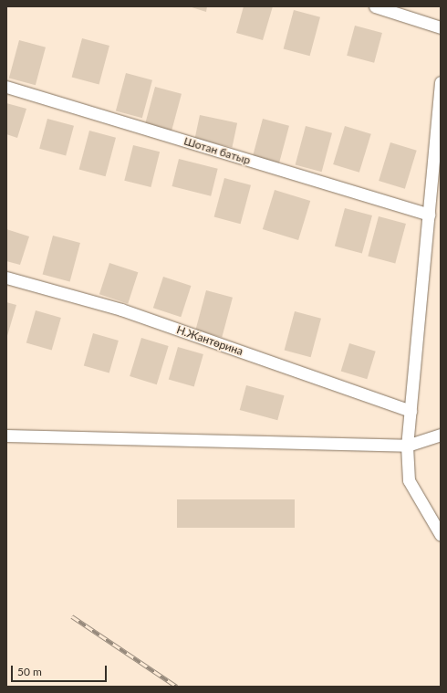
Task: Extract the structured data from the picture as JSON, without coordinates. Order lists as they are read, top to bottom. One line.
{"streets":{"street":["Шотан батыр","Н.Жантөрина"]},"scale_bar":"50 m"}
